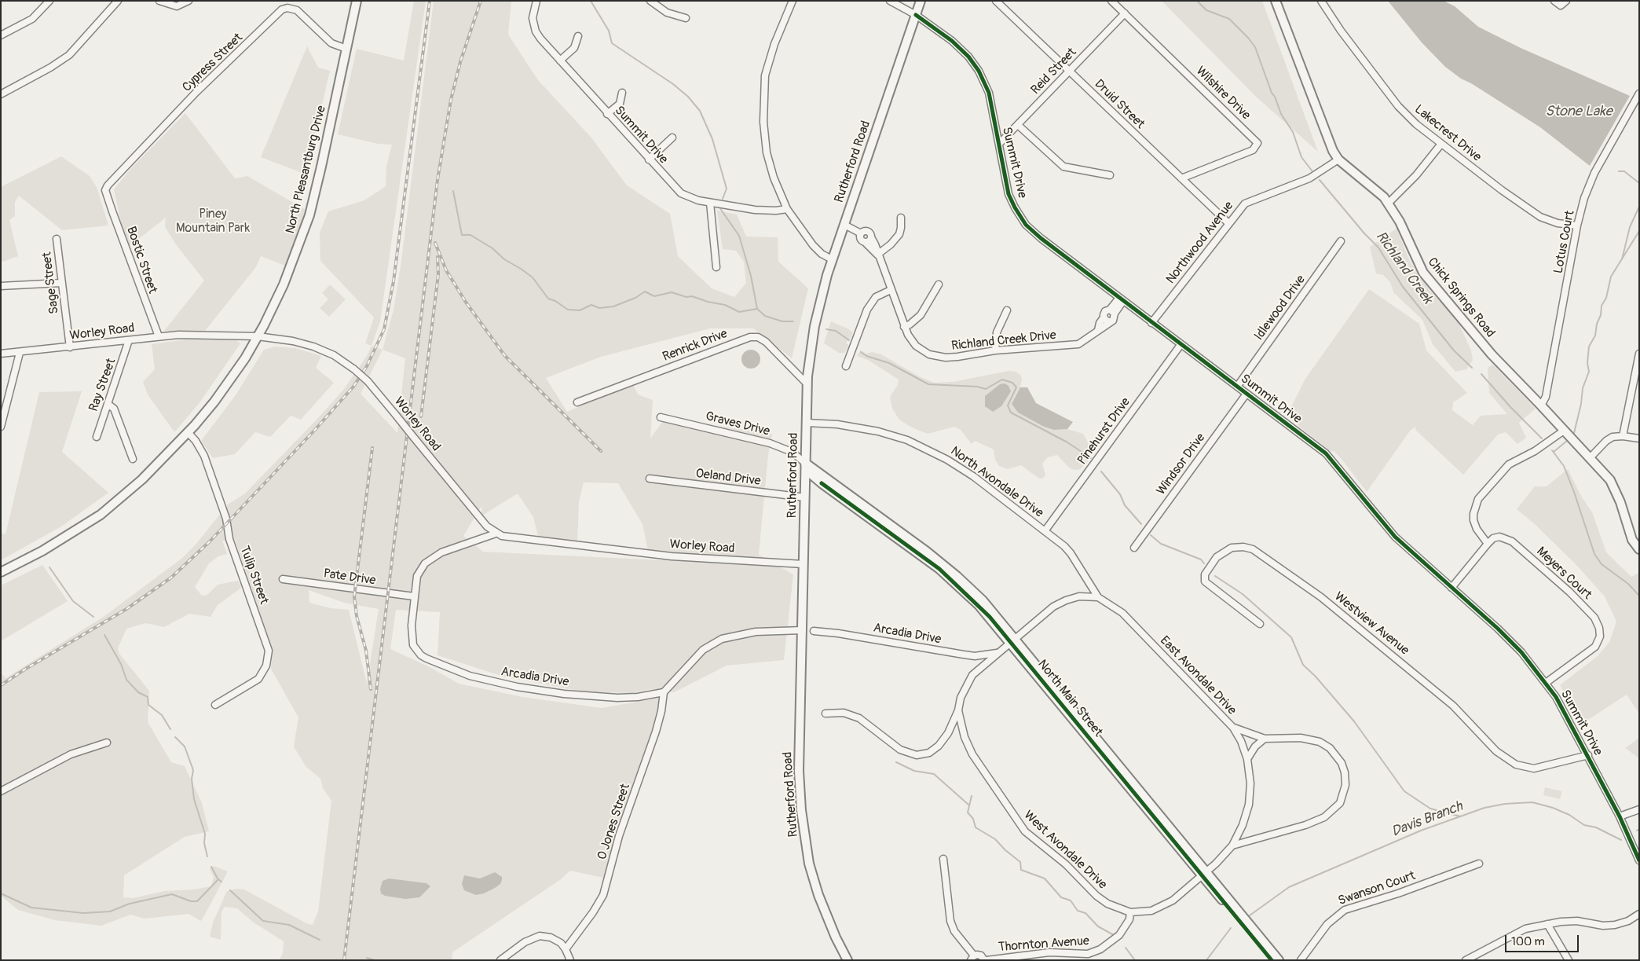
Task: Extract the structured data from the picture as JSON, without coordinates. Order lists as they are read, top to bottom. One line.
{"streets":{"street":["Cypress Street","Reid Street","Wilshire Drive","Druid Street","Lakecrest Drive","Summit Drive","Rutherford Road","North Pleasantburg Drive","Lotus Court","Northwood Avenue","Bostic Street","Sage Street","Chick Springs Road","Idlewood Drive","Worley Road","Richland Creek Drive","Renrick Drive","Ray Street","Graves Drive","Pinehurst Drive","Windsor Drive","Oeland Drive","North Avondale Drive","Meyers Court","Tulip Street","Pate Drive","Westview Avenue","Arcadia Drive","East Avondale Drive","North Main Street","O Jones Street","West Avondale Drive","Swanson Court","Thornton Avenue"]},"crossings":[["Cypress Street","North Pleasantburg Drive"],["Cypress Street","Bostic Street"],["Reid Street","Wilshire Drive"],["Reid Street","Druid Street"],["Reid Street","Summit Drive"],["Wilshire Drive","Druid Street"],["Druid Street","Northwood Avenue"],["Lakecrest Drive","Lotus Court"],["Summit Drive","Rutherford Road"],["Summit Drive","Northwood Avenue"],["Summit Drive","Idlewood Drive"],["Summit Drive","Richland Creek Drive"],["Summit Drive","Pinehurst Drive"],["Summit Drive","Windsor Drive"],["Summit Drive","Meyers Court"],["Summit Drive","Westview Avenue"],["Rutherford Road","Worley Road"],["Rutherford Road","Renrick Drive"],["Rutherford Road","Graves Drive"],["Rutherford Road","Oeland Drive"],["Rutherford Road","North Avondale Drive"],["Rutherford Road","North Main Street"],["North Pleasantburg Drive","Worley Road"],["North Pleasantburg Drive","Tulip Street"],["Lotus Court","Chick Springs Road"],["Northwood Avenue","Chick Springs Road"],["Bostic Street","Worley Road"],["Sage Street","Worley Road"],["Worley Road","Ray Street"],["Worley Road","Arcadia Drive"],["Graves Drive","North Main Street"],["Pinehurst Drive","North Avondale Drive"],["North Avondale Drive","East Avondale Drive"],["Pate Drive","Arcadia Drive"],["Arcadia Drive","O Jones Street"],["Arcadia Drive","West Avondale Drive"],["East Avondale Drive","North Main Street"],["East Avondale Drive","West Avondale Drive"],["North Main Street","West Avondale Drive"],["West Avondale Drive","Thornton Avenue"]],"water":["Stone Lake","Richland Creek","Davis Branch"],"parks":["Piney Mountain Park"],"scale_bar":"100 m"}
